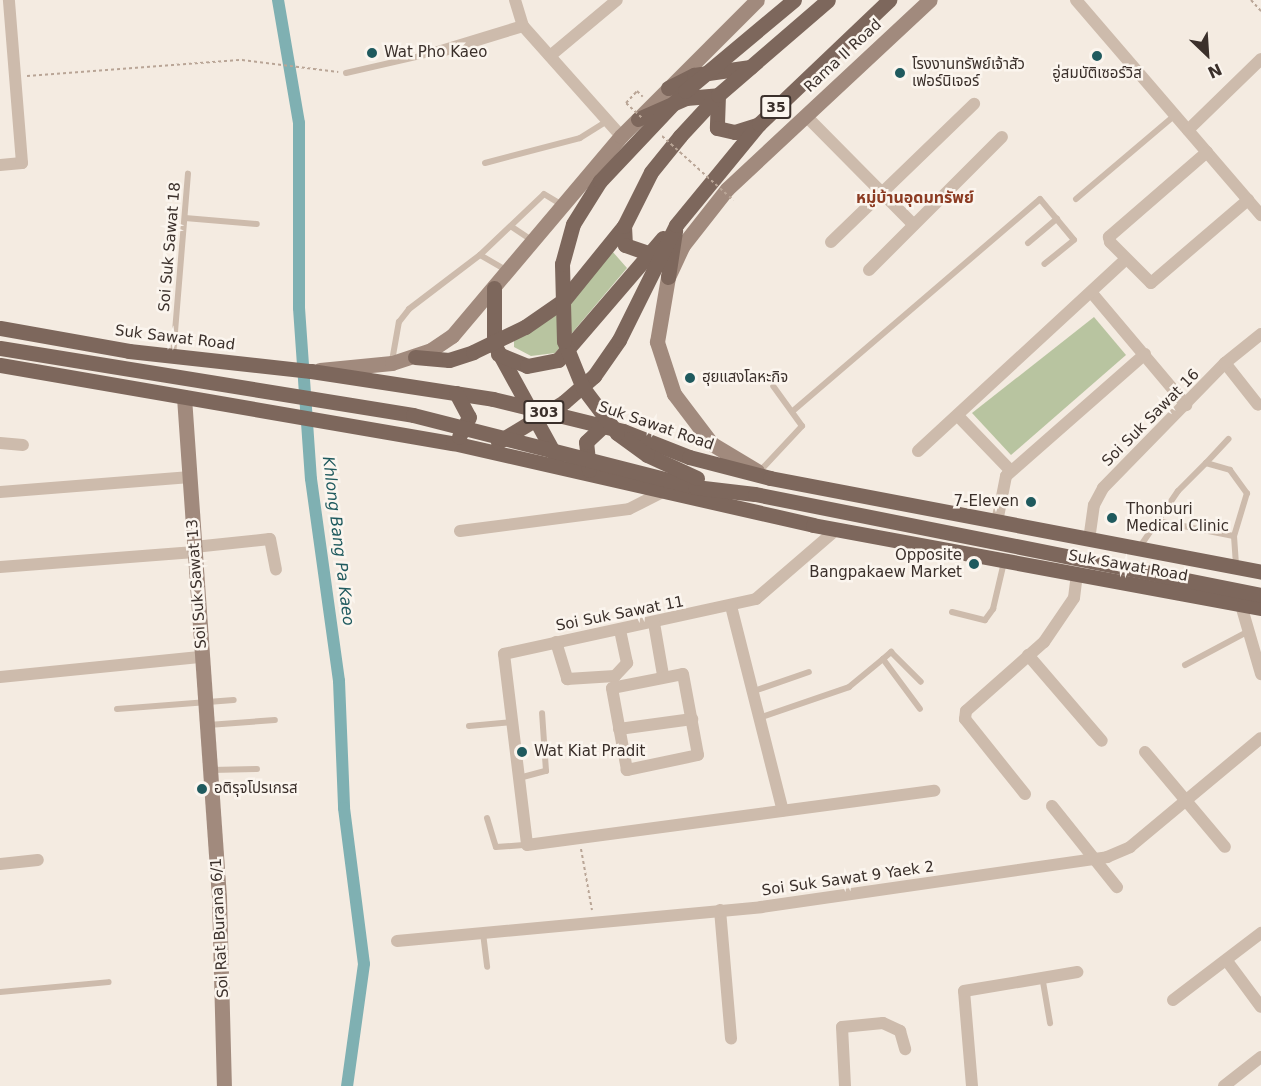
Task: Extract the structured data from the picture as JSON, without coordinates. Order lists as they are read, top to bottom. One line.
{"streets":{"main road":["Rama II Road","35","Suk Sawat Road","303","Soi Suk Sawat 13","Soi Rat Burana 6/1"],"street":["Soi Suk Sawat 16","Soi Suk Sawat 11","Soi Suk Sawat 9 Yaek 2"],"lane":["Soi Suk Sawat 18"]},"crossings":[["Rama II Road","Suk Sawat Road"],["Soi Suk Sawat 18","Suk Sawat Road"],["Suk Sawat Road","Soi Suk Sawat 16"],["Suk Sawat Road","Soi Suk Sawat 13"],["Suk Sawat Road","Soi Suk Sawat 11"],["Soi Suk Sawat 13","Soi Rat Burana 6/1"]],"districts":["หมู่บ้านอุดมทรัพย์"],"water":["Khlong Bang Pa Kaeo"],"places":["Wat Pho Kaeo","อู่สมบัติเซอร์วิส","โรงงานทรัพย์เจ้าสัว เฟอร์นิเจอร์","ฮุยแสงโลหะกิจ","7-Eleven","Thonburi Medical Clinic","Opposite Bangpakaew Market","Wat Kiat Pradit","อติรุจโปรเกรส"],"north":"bottom right"}
